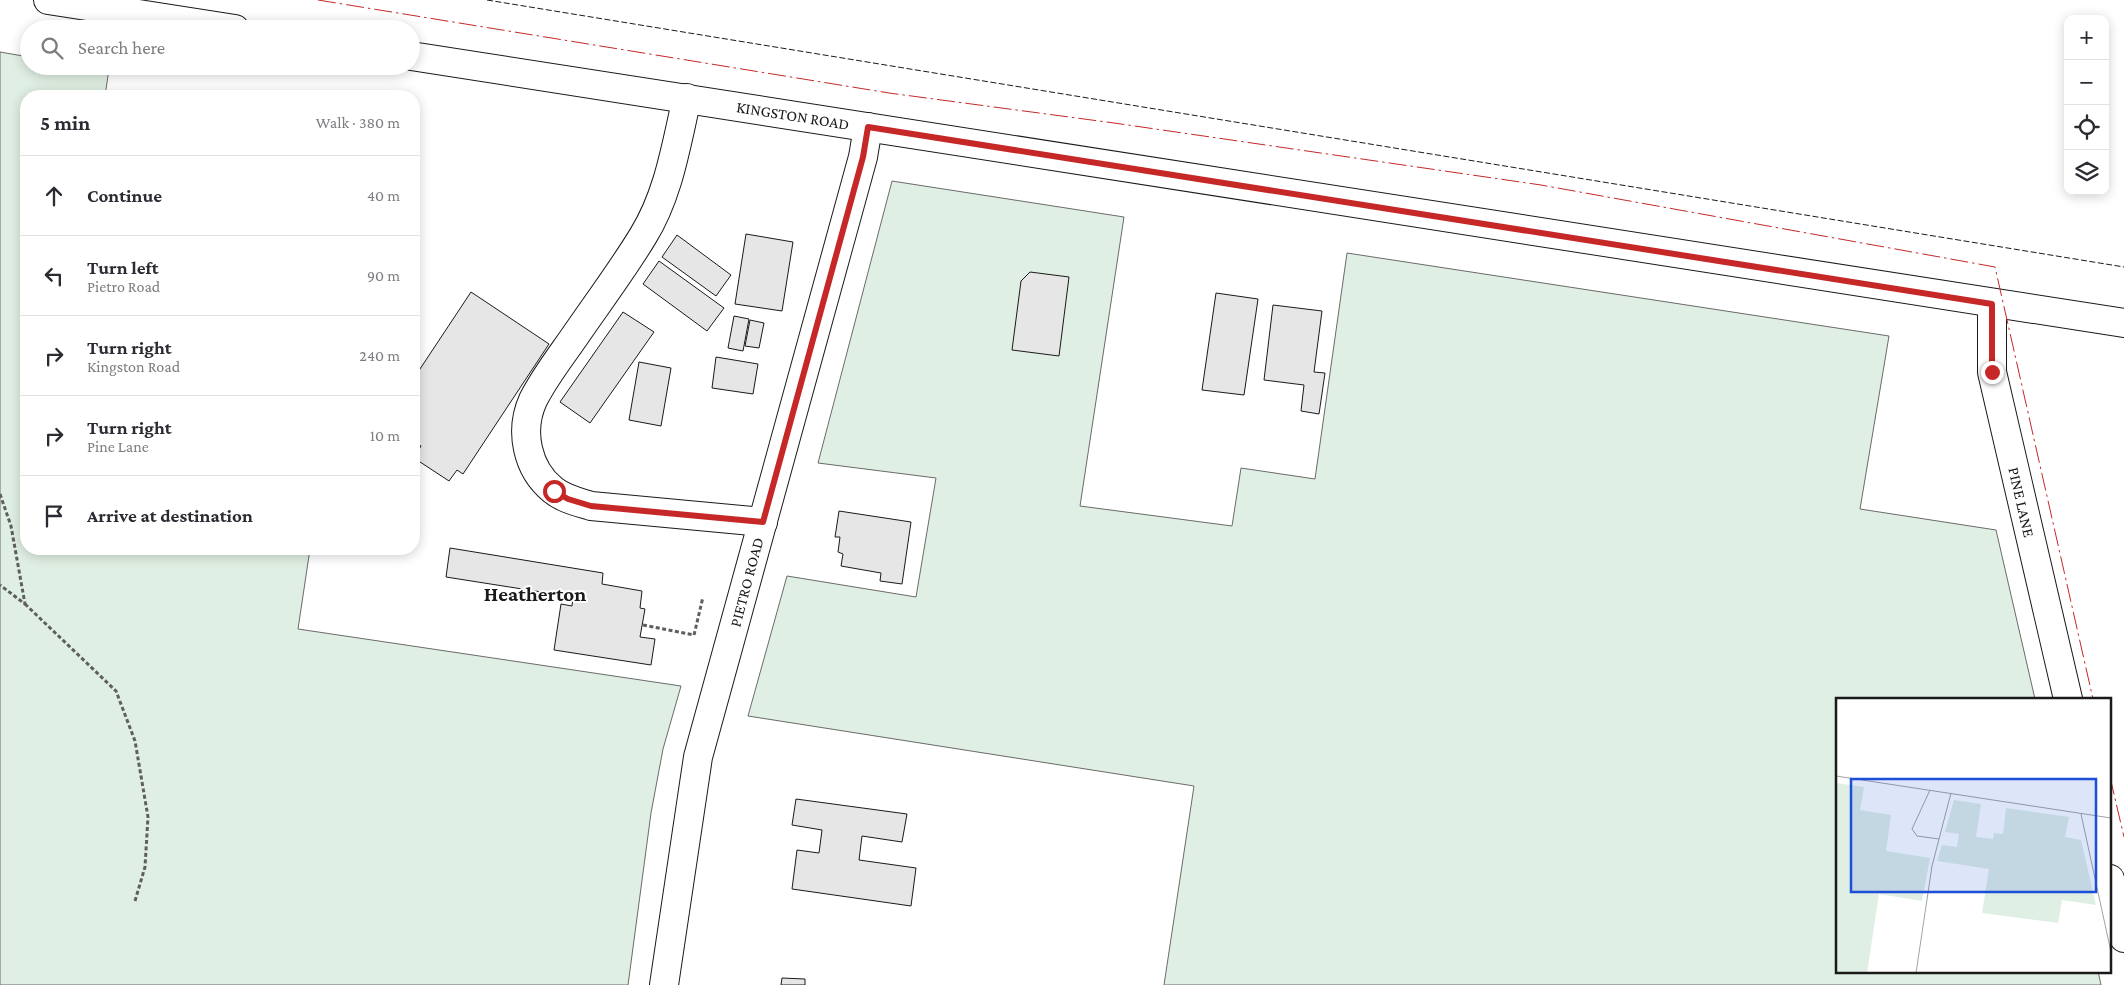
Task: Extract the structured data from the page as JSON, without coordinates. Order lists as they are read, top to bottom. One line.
{"streets":{"main road":["KINGSTON ROAD","PINE LANE","PIETRO ROAD"]},"crossings":[["KINGSTON ROAD","PINE LANE"],["KINGSTON ROAD","PIETRO ROAD"]],"districts":["Heatherton"],"page":{"map_buttons":["+","−"],"search":"Search here","heading":["5 min","Walk · 380 m"],"list":[["Continue","40 m"],["Turn left","Pietro Road","90 m"],["Turn right","Kingston Road","240 m"],["Turn right","Pine Lane","10 m"],"Arrive at destination"]}}
